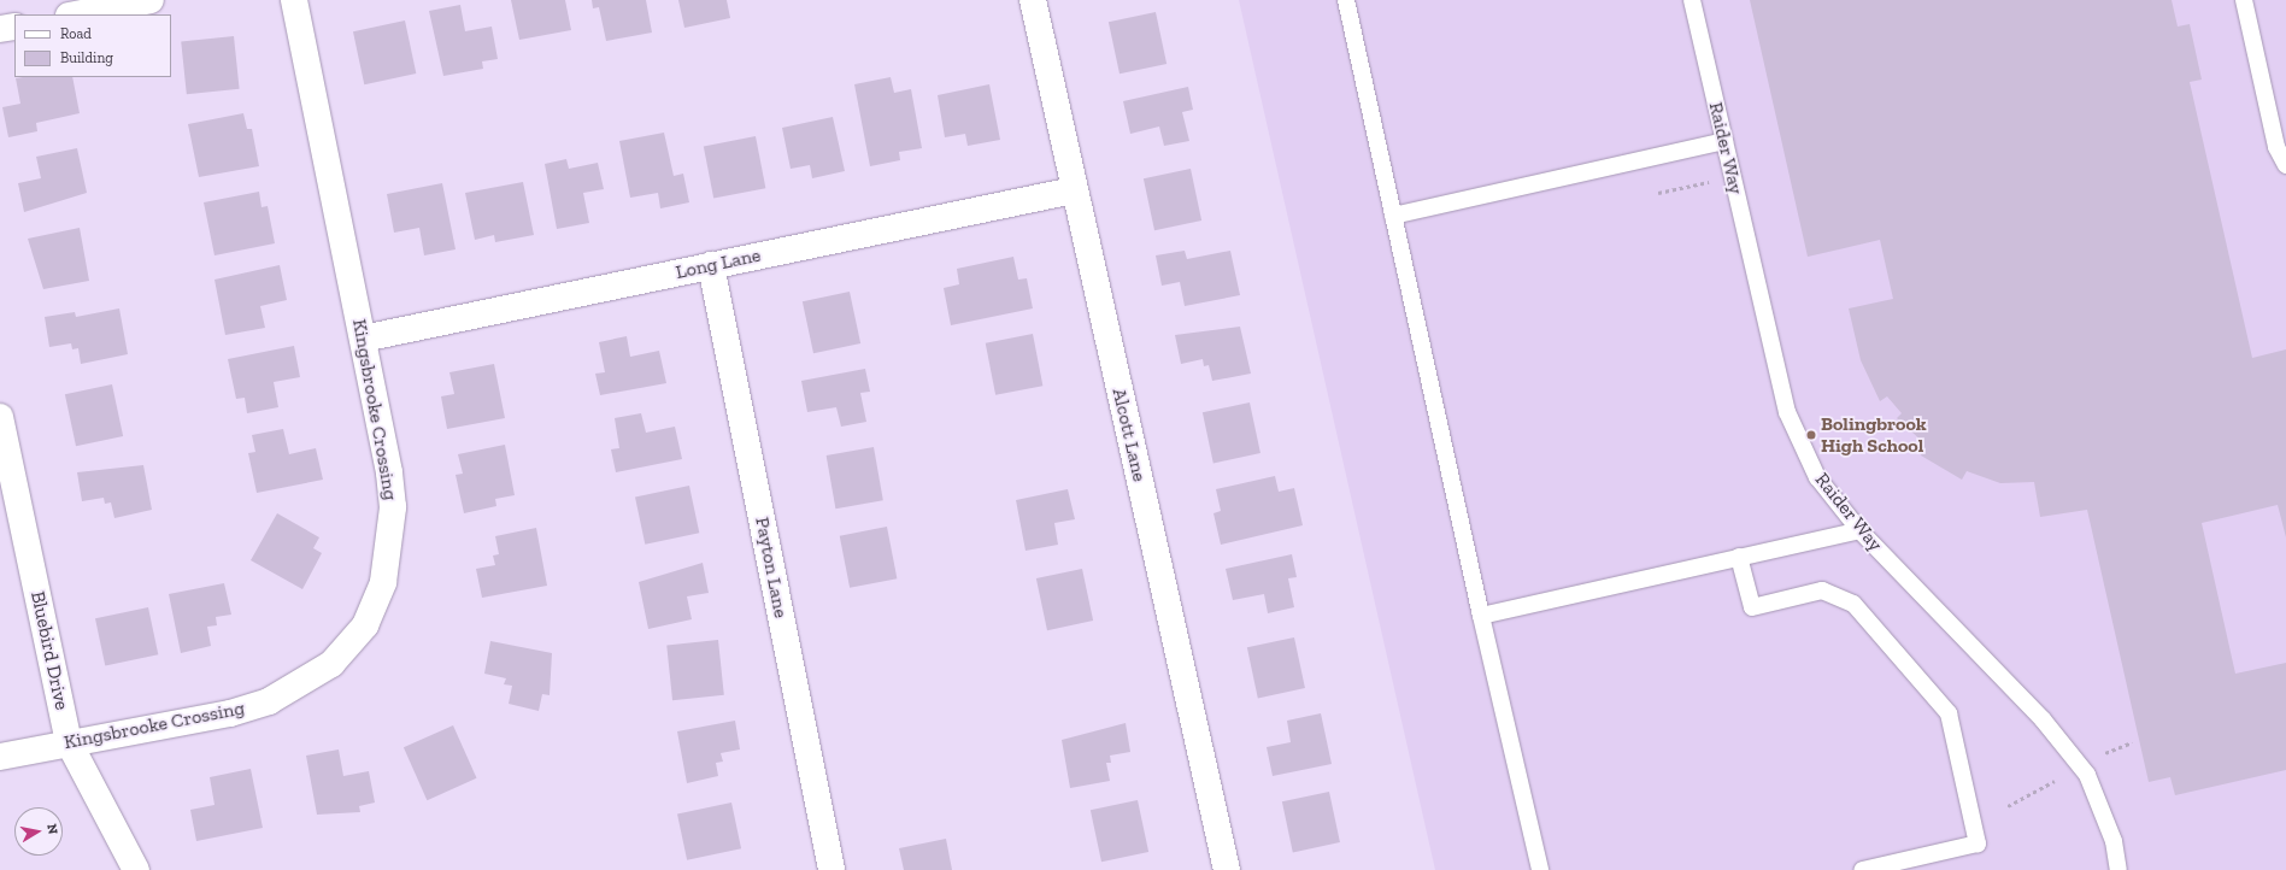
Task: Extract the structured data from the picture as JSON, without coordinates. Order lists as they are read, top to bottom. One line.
{"streets":{"street":["Long Lane","Kingsbrooke Crossing","Alcott Lane","Payton Lane","Bluebird Drive"],"lane":["Raider Way"]},"crossings":[["Long Lane","Kingsbrooke Crossing"],["Long Lane","Alcott Lane"],["Long Lane","Payton Lane"],["Kingsbrooke Crossing","Bluebird Drive"]],"places":["Bolingbrook High School"],"legend":["Road","Building"],"north":"right"}
